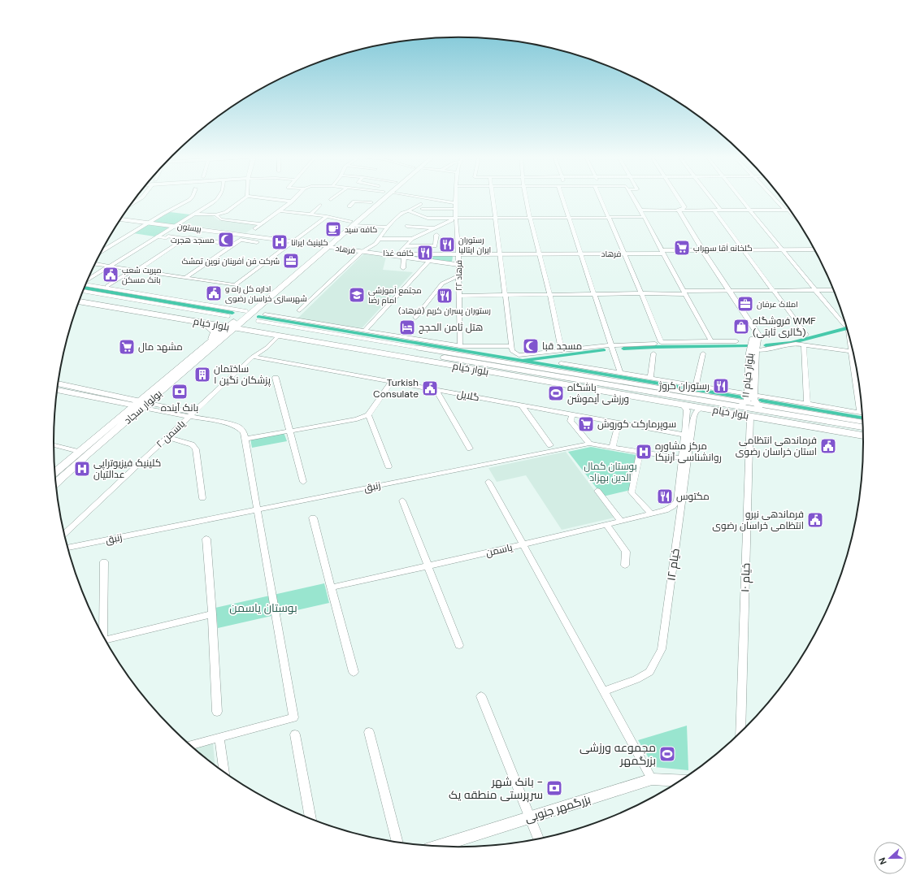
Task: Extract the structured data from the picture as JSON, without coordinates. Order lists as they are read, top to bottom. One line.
{"streets":{"main road":["بلوار خیام","بولوار سجاد"],"street":["بیستون","فرهاد","فرهاد ۲۲","بلوار خیام ۱۱","گلایل","یاسمن ۲","زنبق","یاسمن","خیام ۱۲","خیام ۱۰","بزرگمهر جنوبی"]},"crossings":[["بیستون","فرهاد"],["فرهاد","فرهاد ۲۲"],["بلوار خیام","بلوار خیام ۱۱"],["بلوار خیام","بولوار سجاد"],["بلوار خیام","یاسمن ۲"],["بلوار خیام","خیام ۱۲"],["بلوار خیام","خیام ۱۰"],["گلایل","یاسمن ۲"],["زنبق","یاسمن"]],"parks":["بوستان کمال الدین بهزاد","بوستان یاسمن"],"places":{"cafe":["کافه سید"],"mosque":["مسجد هجرت","مسجد قبا"],"hospital":["کلینیک ایرانا","مرکز مشاوره روانشناسی آرنیکا","کلینیک فیزیوتراپی عدالتیان"],"restaurant":["رستوران ایران ایتالیا","کافه غذا","رستوران پسران کریم (فرهاد)","رستوران کروژ","مکتوس"],"supermarket":["گلخانه آقا سهراب","مشهد مال","سوپرمارکت کوروش"],"office":["شرکت فن آفرینان نوین تمشک","املاک عرفان"],"public building":["میریت شعب بانک مسکن","اداره کل راه و شهرسازی خراسان رضوی","Turkish Consulate","فرماندهی انتظامی استان خراسان رضوی","فرماندهی نیرو انتظامی خراسان رضوی"],"school or university":["مجتمع آموزشی امام رضا"],"shop":["فروشگاه WMF (گالری ثابتی)"],"hotel":["هتل ثامن الحجج"],"building":["ساختمان پزشکان نگین ۱"],"bank":["بانک آینده","بانک شهر - سرپرستی منطقه یک"],"sports":["باشگاه ورزشی آیموشن","مجموعه ورزشی بزرگمهر"]},"north":"left"}
